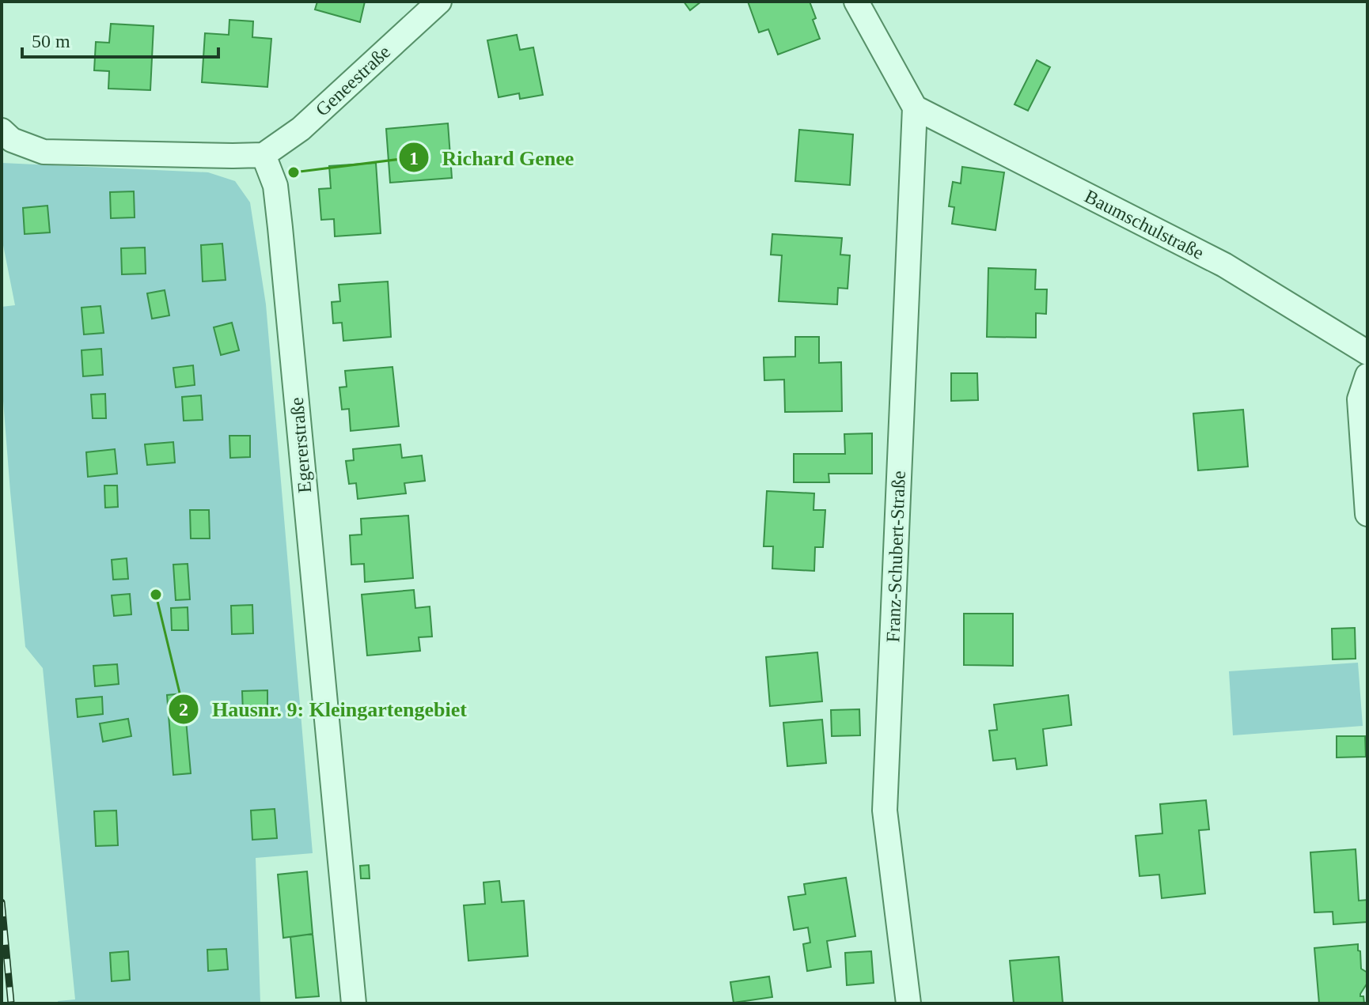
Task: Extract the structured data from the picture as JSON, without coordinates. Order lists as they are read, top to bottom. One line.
{"streets":{"street":["Geneestraße","Baumschulstraße","Egererstraße","Franz-Schubert-Straße"]},"crossings":[["Geneestraße","Egererstraße"],["Baumschulstraße","Franz-Schubert-Straße"]],"places":["Richard Genee","Hausnr. 9: Kleingartengebiet"],"scale_bar":"50 m"}
